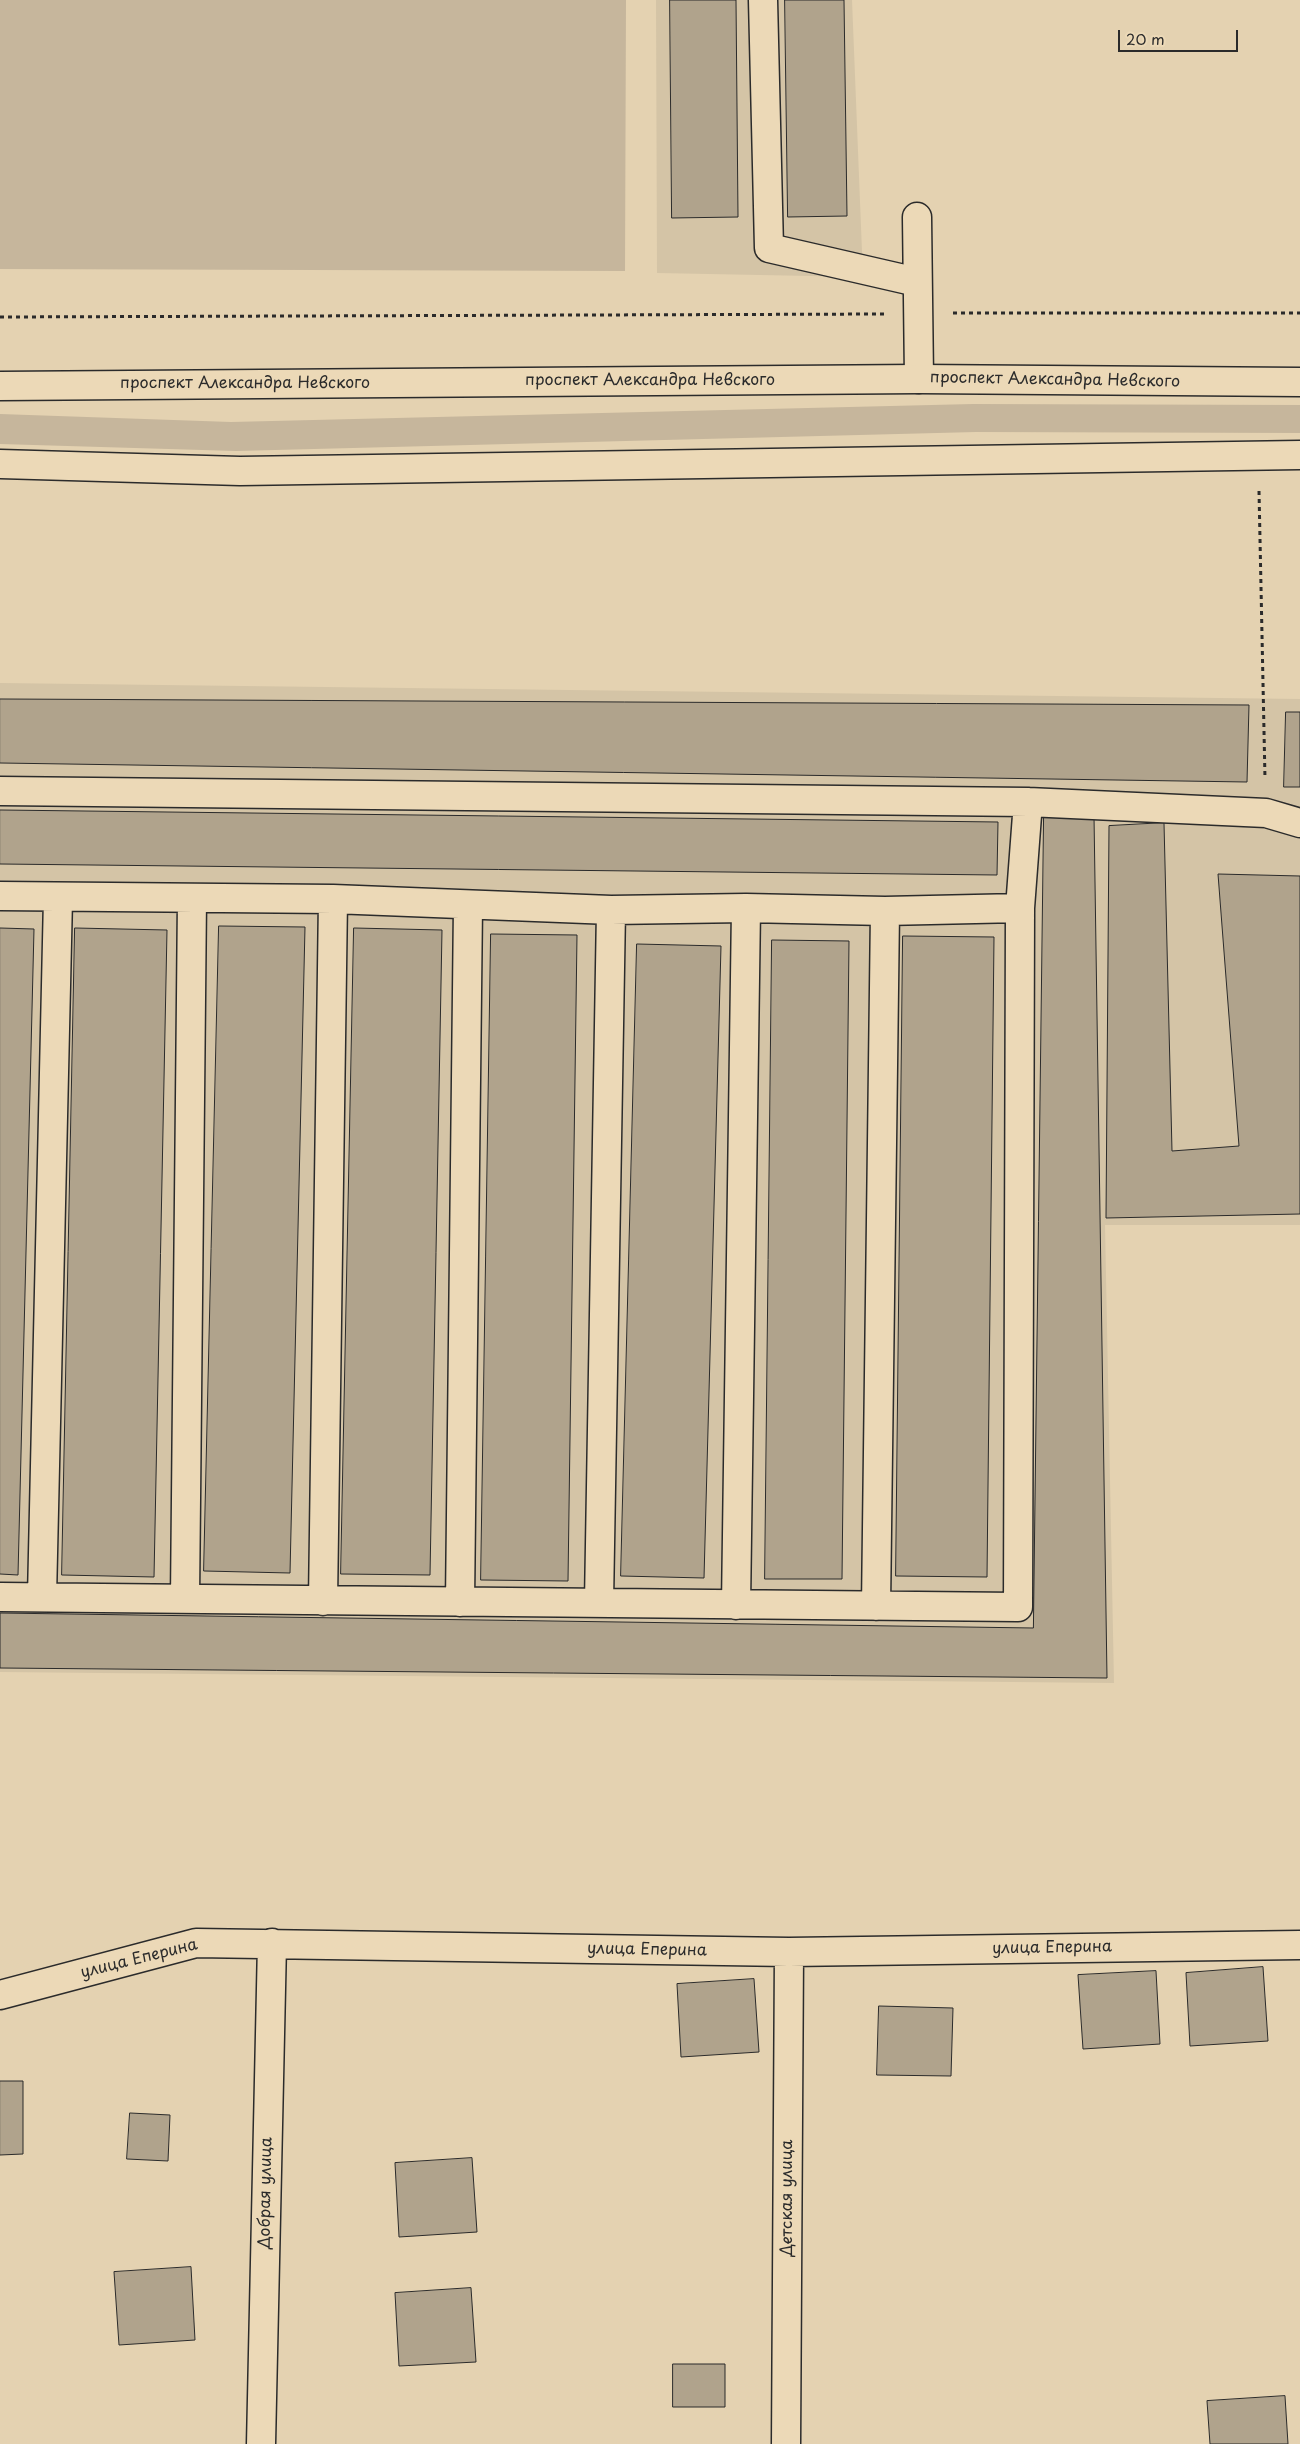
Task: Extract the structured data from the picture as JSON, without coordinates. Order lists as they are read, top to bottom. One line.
{"streets":{"street":["проспект Александра Невского","улица Еперина","Добрая улица","Детская улица"]},"crossings":[["улица Еперина","Добрая улица"],["улица Еперина","Детская улица"]],"scale_bar":"20 m"}
